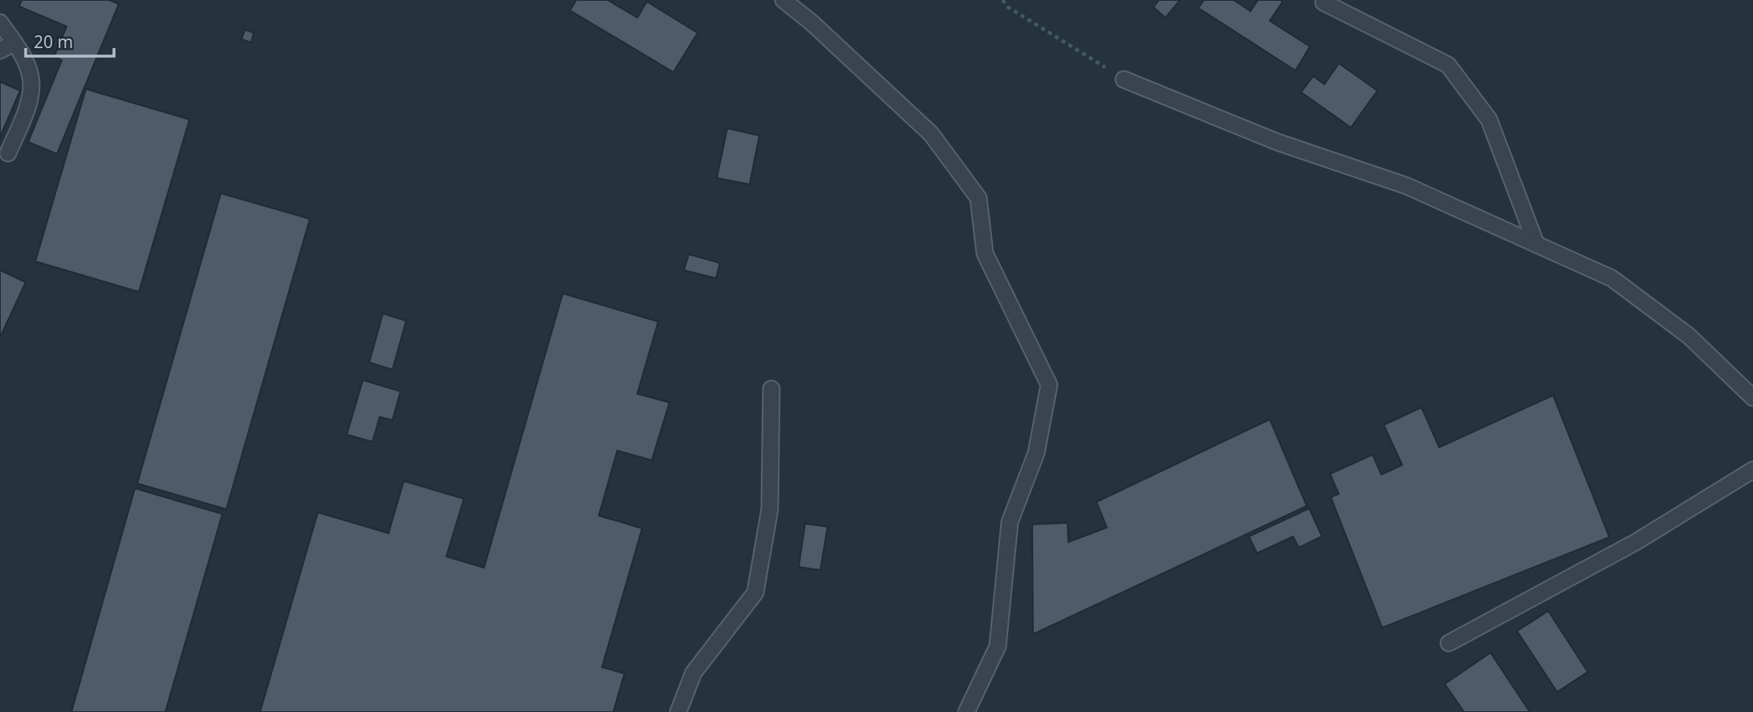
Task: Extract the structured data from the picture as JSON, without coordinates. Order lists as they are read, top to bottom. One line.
{"scale_bar":"20 m"}
